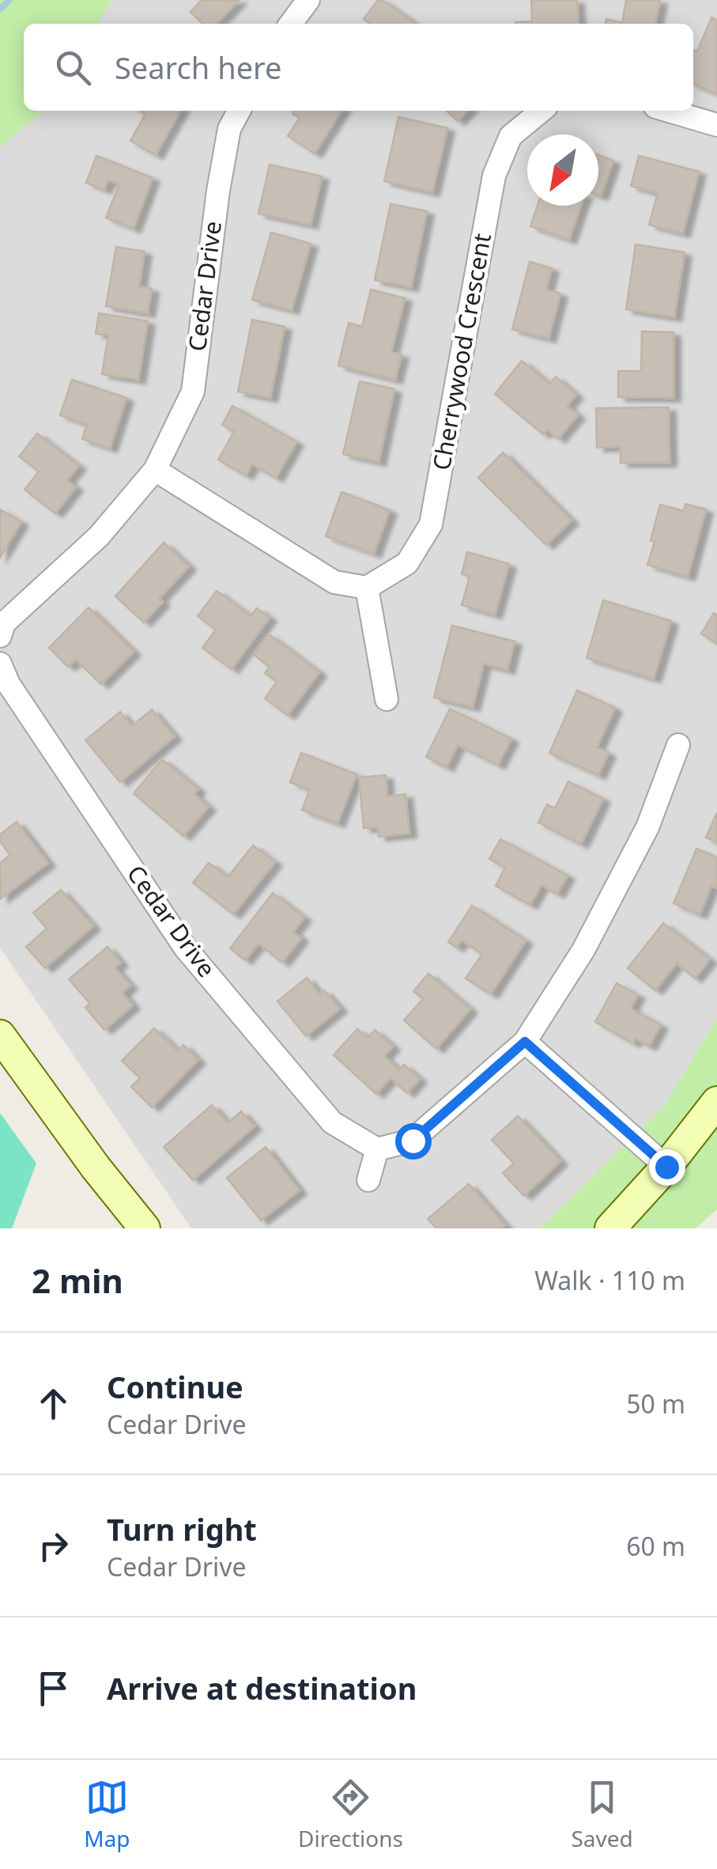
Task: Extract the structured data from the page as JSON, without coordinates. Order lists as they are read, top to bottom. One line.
{"streets":{"street":["Cedar Drive","Cherrywood Crescent"]},"north":"bottom left","page":{"search":"Search here","heading":["2 min","Walk · 110 m"],"list":[["Continue","Cedar Drive","50 m"],["Turn right","Cedar Drive","60 m"],"Arrive at destination"],"nav":["Map","Directions","Saved"]}}
